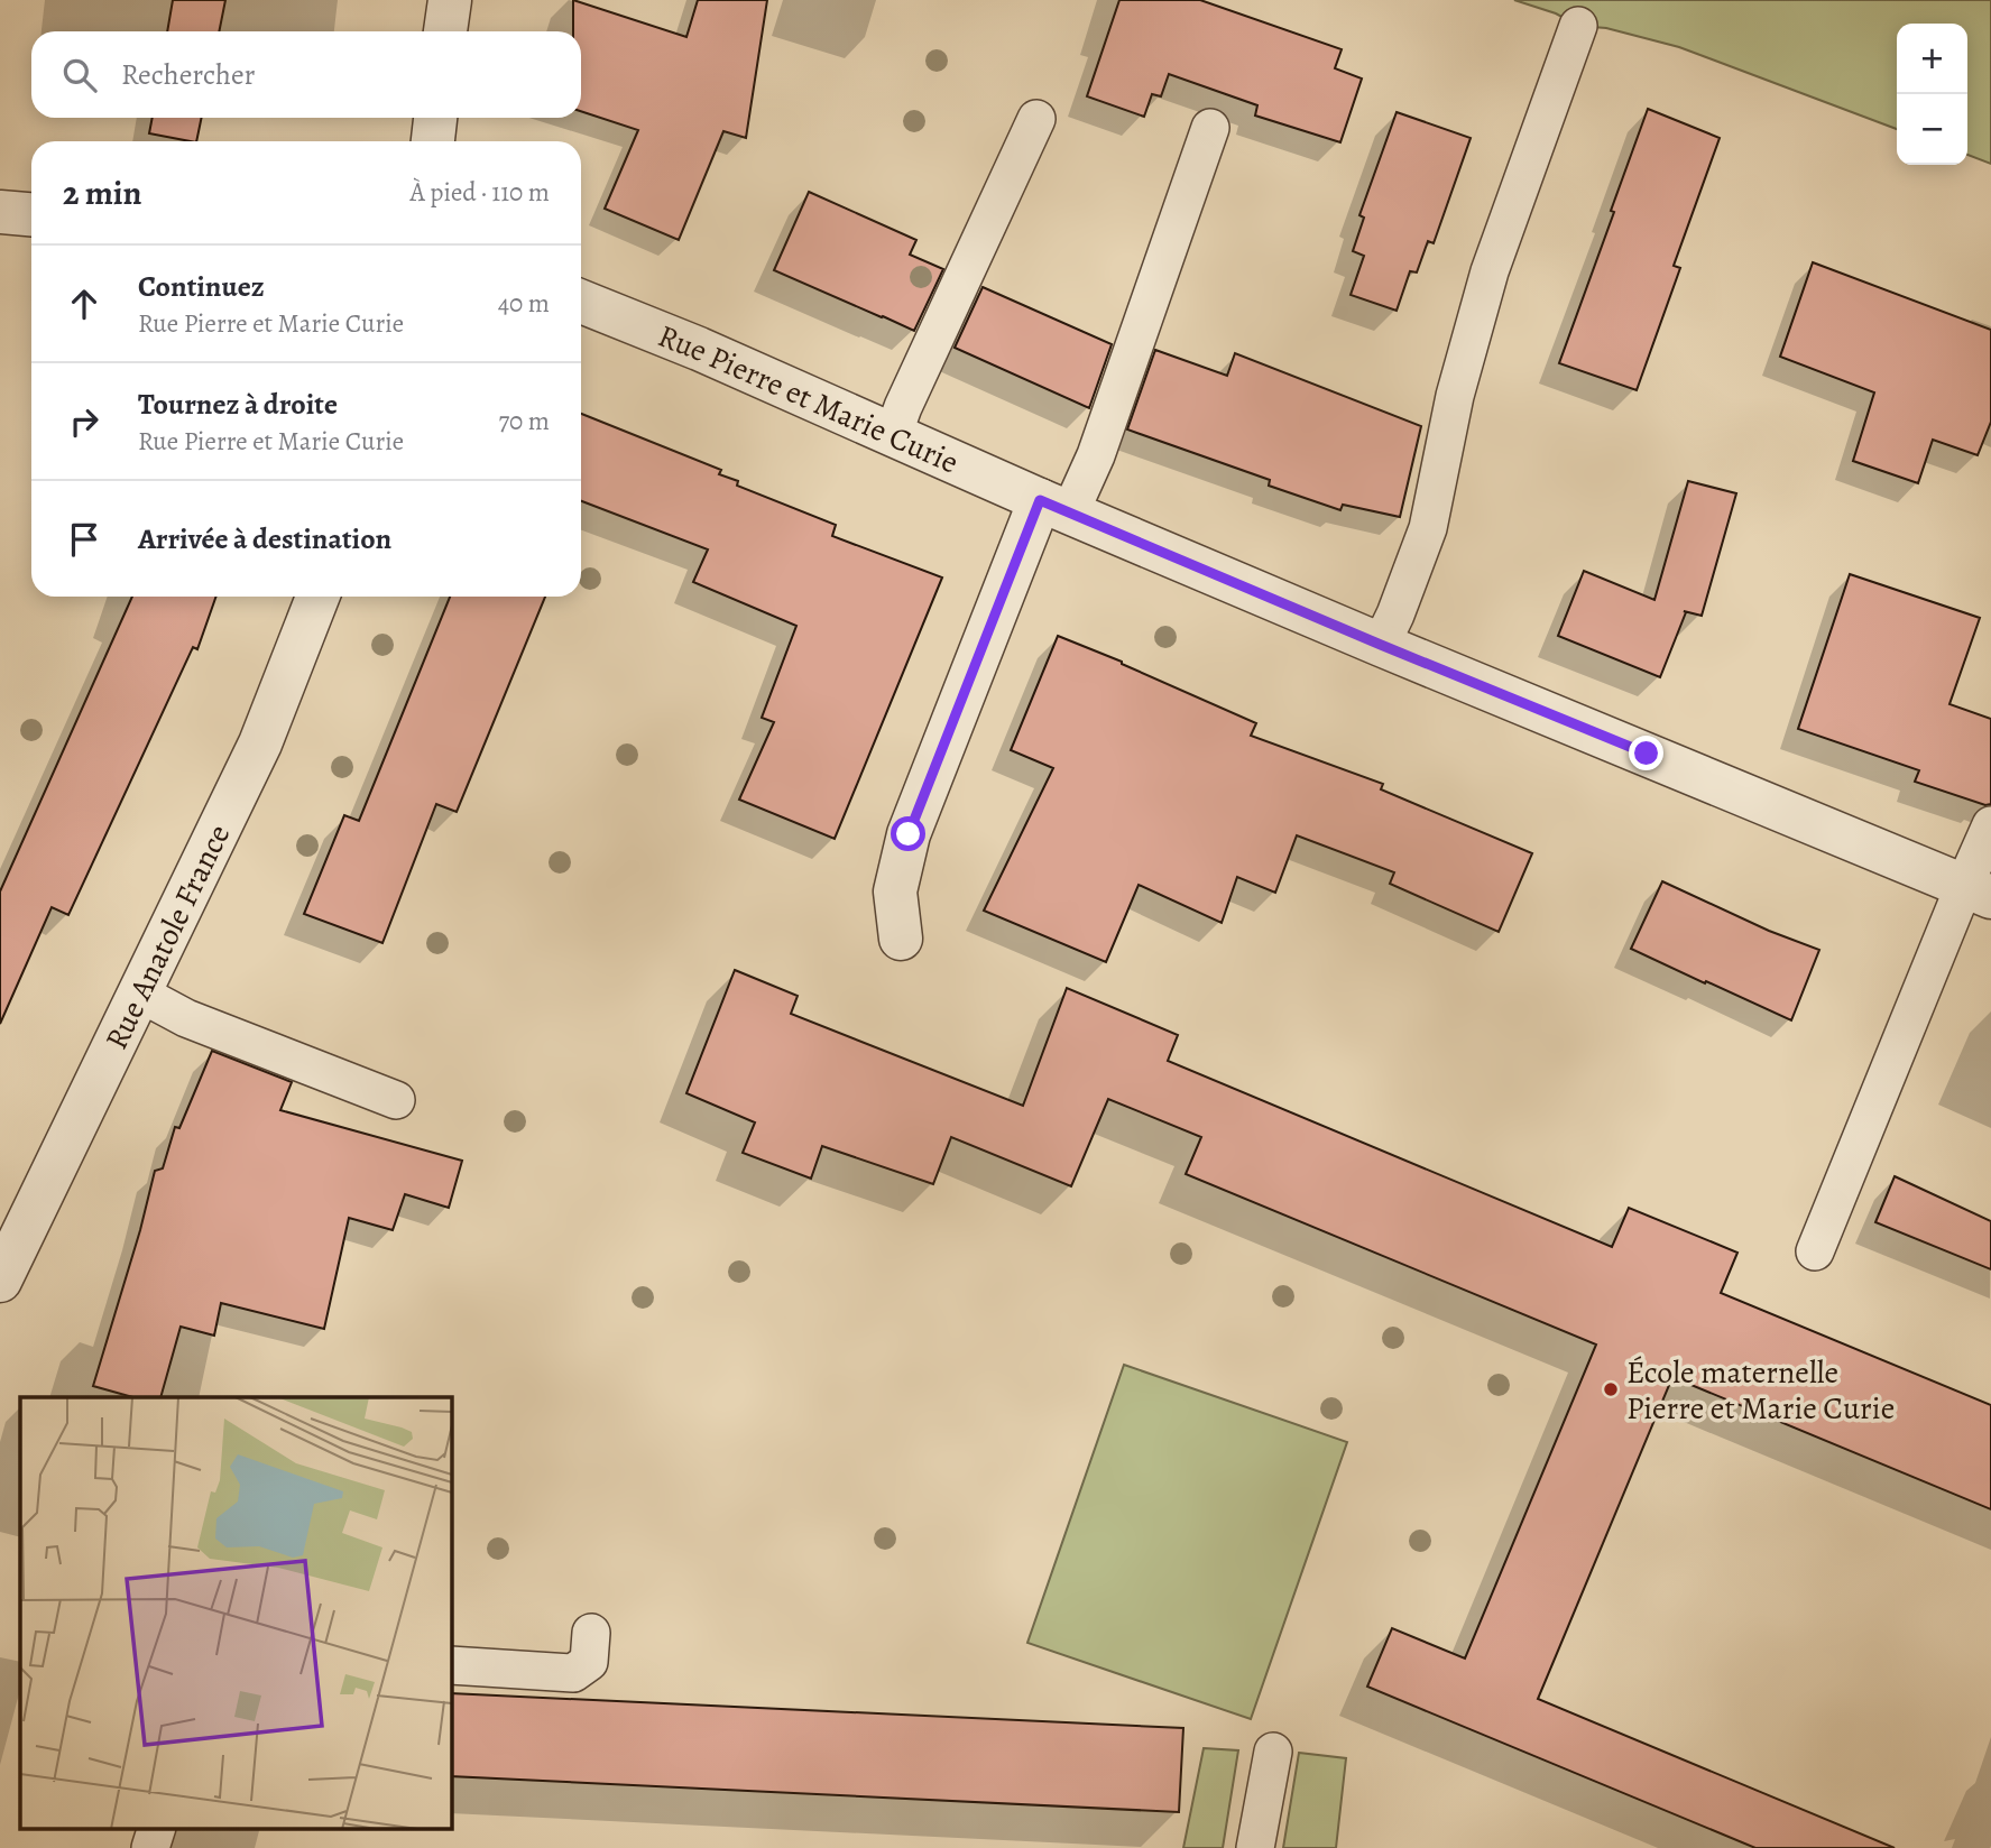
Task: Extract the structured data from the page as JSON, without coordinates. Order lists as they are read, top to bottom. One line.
{"streets":{"street":["Rue Pierre et Marie Curie","Rue Anatole France"]},"places":["École maternelle Pierre et Marie Curie"],"page":{"map_buttons":["+","−"],"search":"Rechercher","heading":["2 min","À pied · 110 m"],"list":[["Continuez","Rue Pierre et Marie Curie","40 m"],["Tournez à droite","Rue Pierre et Marie Curie","70 m"],"Arrivée à destination"]}}
